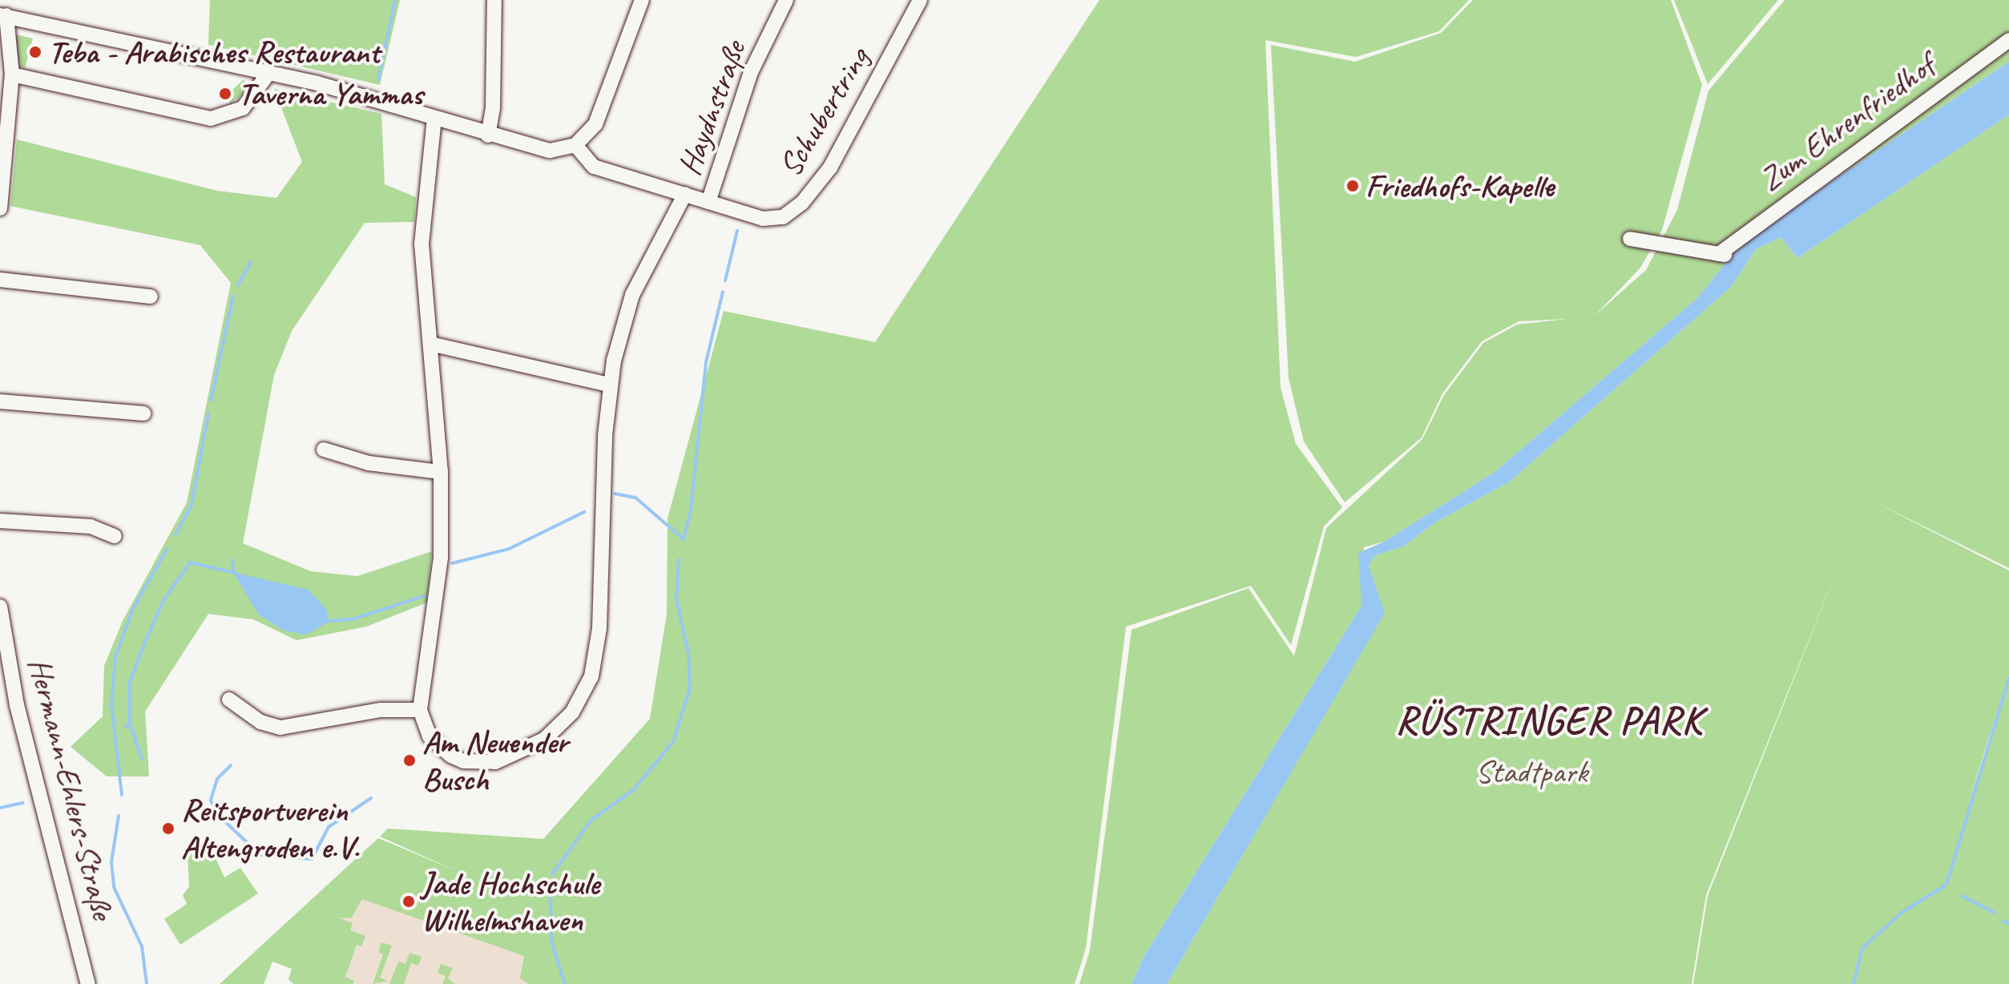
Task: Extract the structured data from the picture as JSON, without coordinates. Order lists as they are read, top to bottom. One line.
{"streets":{"street":["Haydnstraße","Schubertring","Zum Ehrenfriedhof","Hermann-Ehlers-Straße"]},"crossings":[["Haydnstraße","Schubertring"]],"districts":["RÜSTRINGER PARK"],"parks":["Stadtpark"],"places":["Teba - Arabisches Restaurant","Taverna Yammas","Friedhofs-Kapelle","Am Neuender Busch","Reitsportverein Altengroden e.V.","Jade Hochschule Wilhelmshaven"]}
